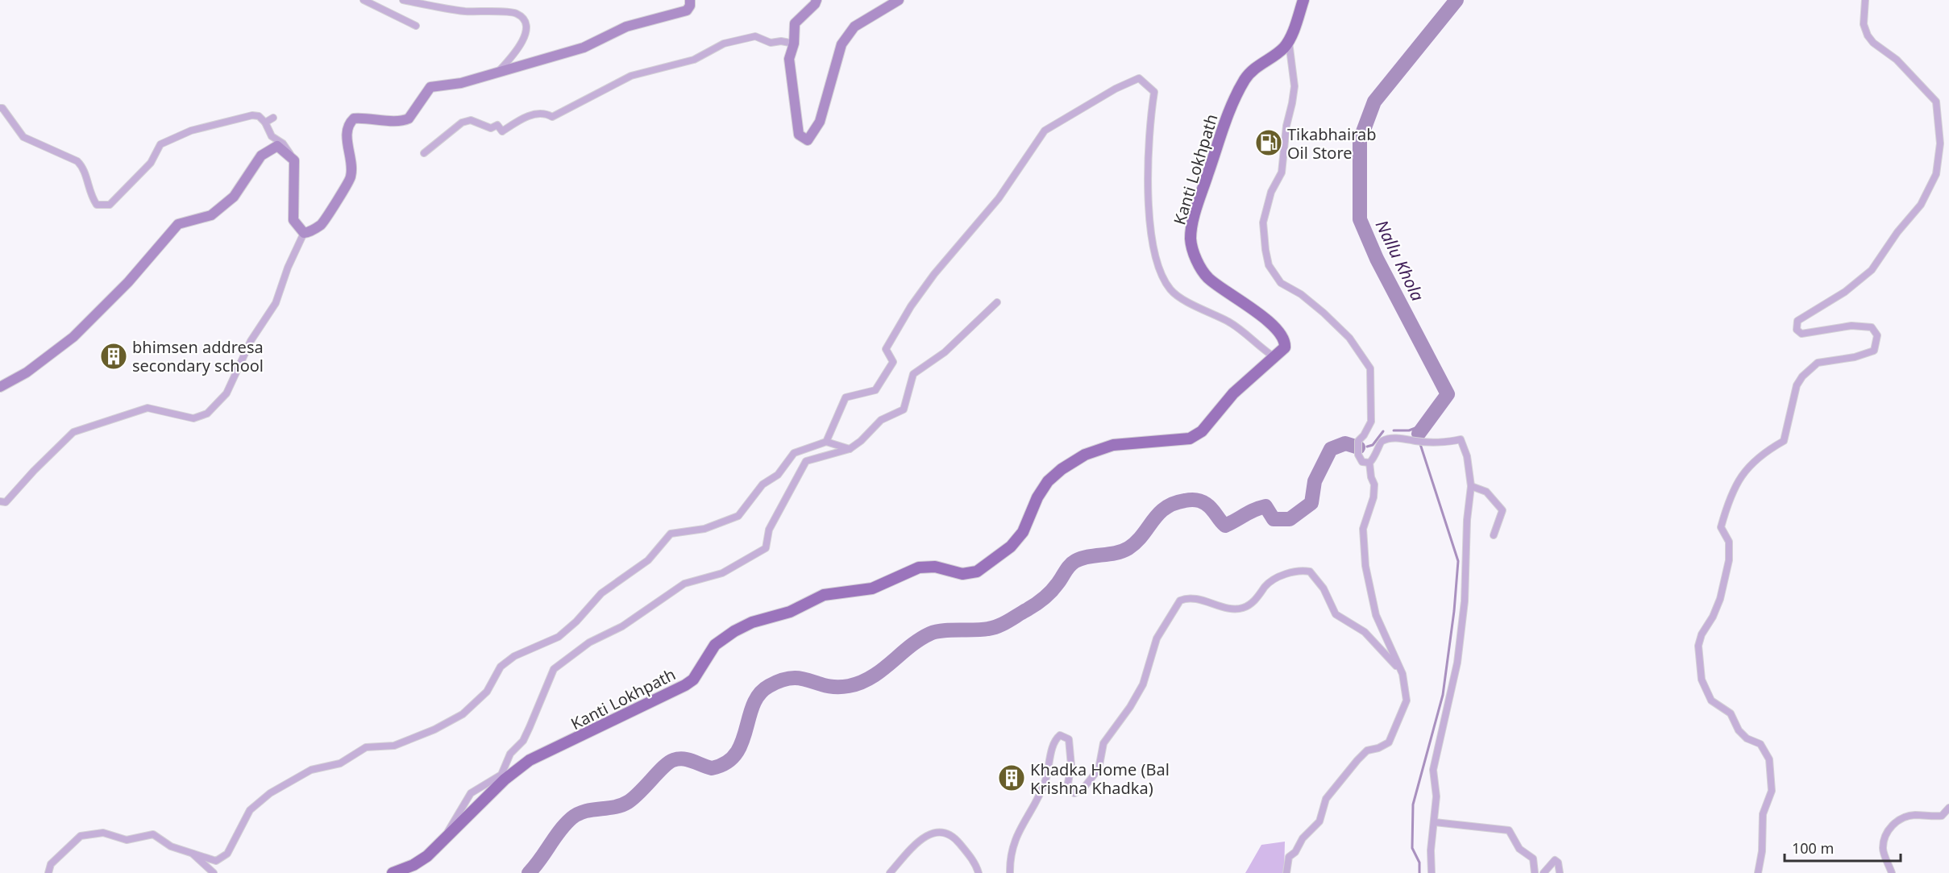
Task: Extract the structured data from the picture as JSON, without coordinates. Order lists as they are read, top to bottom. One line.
{"streets":{"main road":["Kanti Lokhpath"]},"water":["Nallu Khola"],"places":{"fuel station":["Tikabhairab Oil Store"],"building":["bhimsen addresa secondary school","Khadka Home (Bal Krishna Khadka)"]},"scale_bar":"100 m"}
